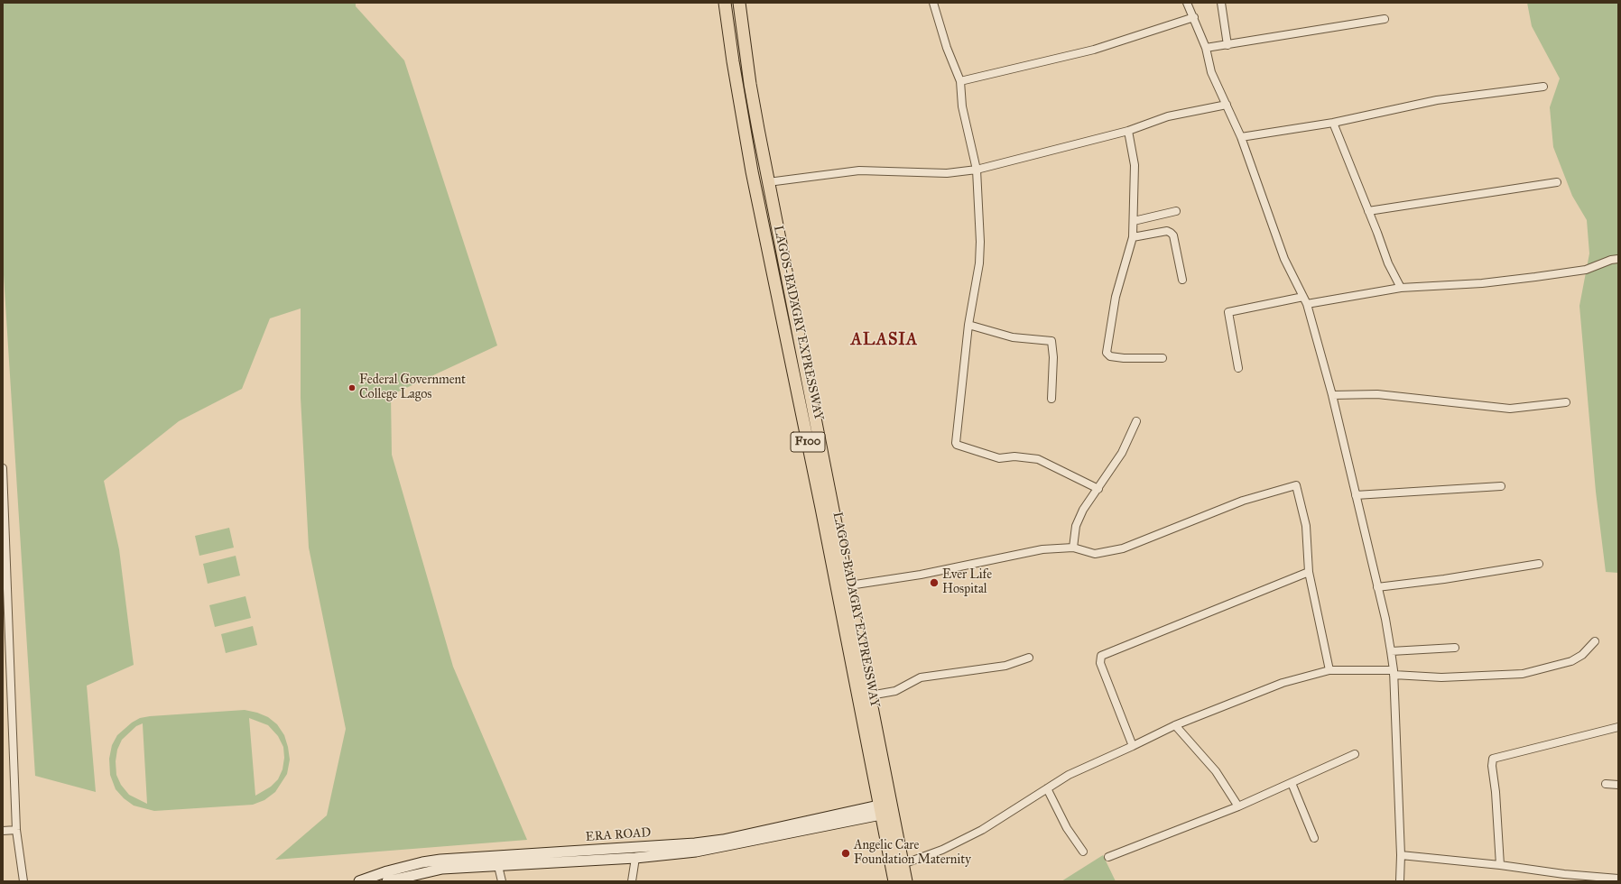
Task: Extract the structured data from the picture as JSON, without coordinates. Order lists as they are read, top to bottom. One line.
{"streets":{"highway":["LAGOS-BADAGRY EXPRESSWAY","F100"],"main road":["ERA ROAD"]},"crossings":[["LAGOS-BADAGRY EXPRESSWAY","ERA ROAD"]],"districts":["ALASIA"],"places":["Federal Government College Lagos","Ever Life Hospital","Angelic Care Foundation Maternity"]}
